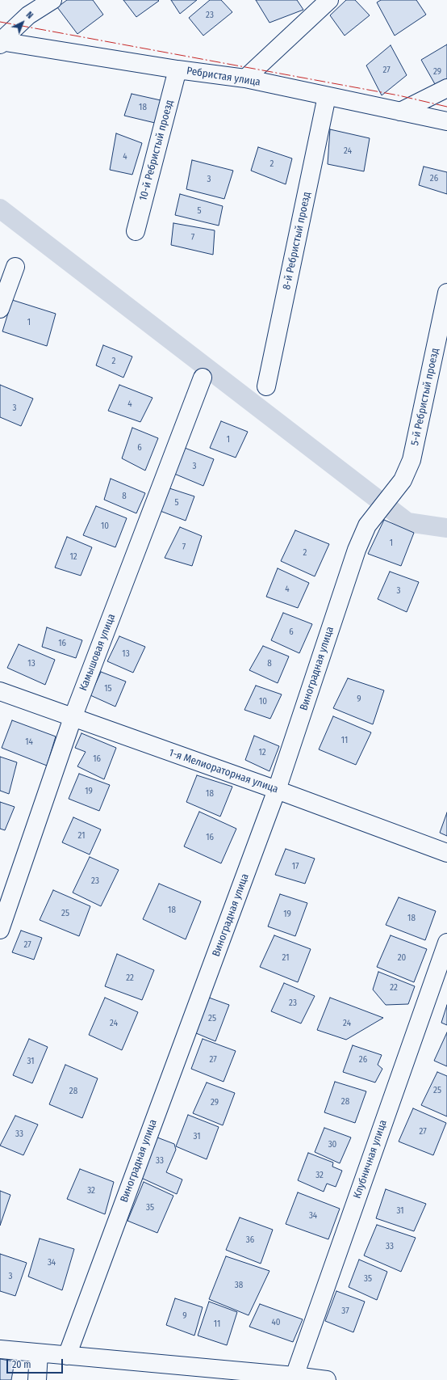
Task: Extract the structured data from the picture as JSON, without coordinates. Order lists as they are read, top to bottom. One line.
{"streets":{"street":["Ребристая улица","10-й Ребристый проезд","8-й Ребристый проезд","5-й Ребристый проезд","Камышовая улица","Виноградная улица","1-я Мелиораторная улица","Клубничная улица"]},"crossings":[["Ребристая улица","10-й Ребристый проезд"],["Ребристая улица","8-й Ребристый проезд"],["5-й Ребристый проезд","Виноградная улица"],["Камышовая улица","1-я Мелиораторная улица"],["Виноградная улица","1-я Мелиораторная улица"]],"house_numbers":["23","27","29","18","24","4","2","26","3","5","7","1","2","4","3","1","6","3","8","5","10","1","7","2","12","4","3","6","16","13","13","8","15","9","10","11","14","12","16","19","18","21","16","17","23","18","25","19","18","27","21","20","22","22","23","25","24","24","27","26","31","25","28","28","29","27","33","31","30","33","32","32","35","31","34","36","33","34","3","35","38","37","9","40","11"],"scale_bar":"20 m","north":"top right"}
